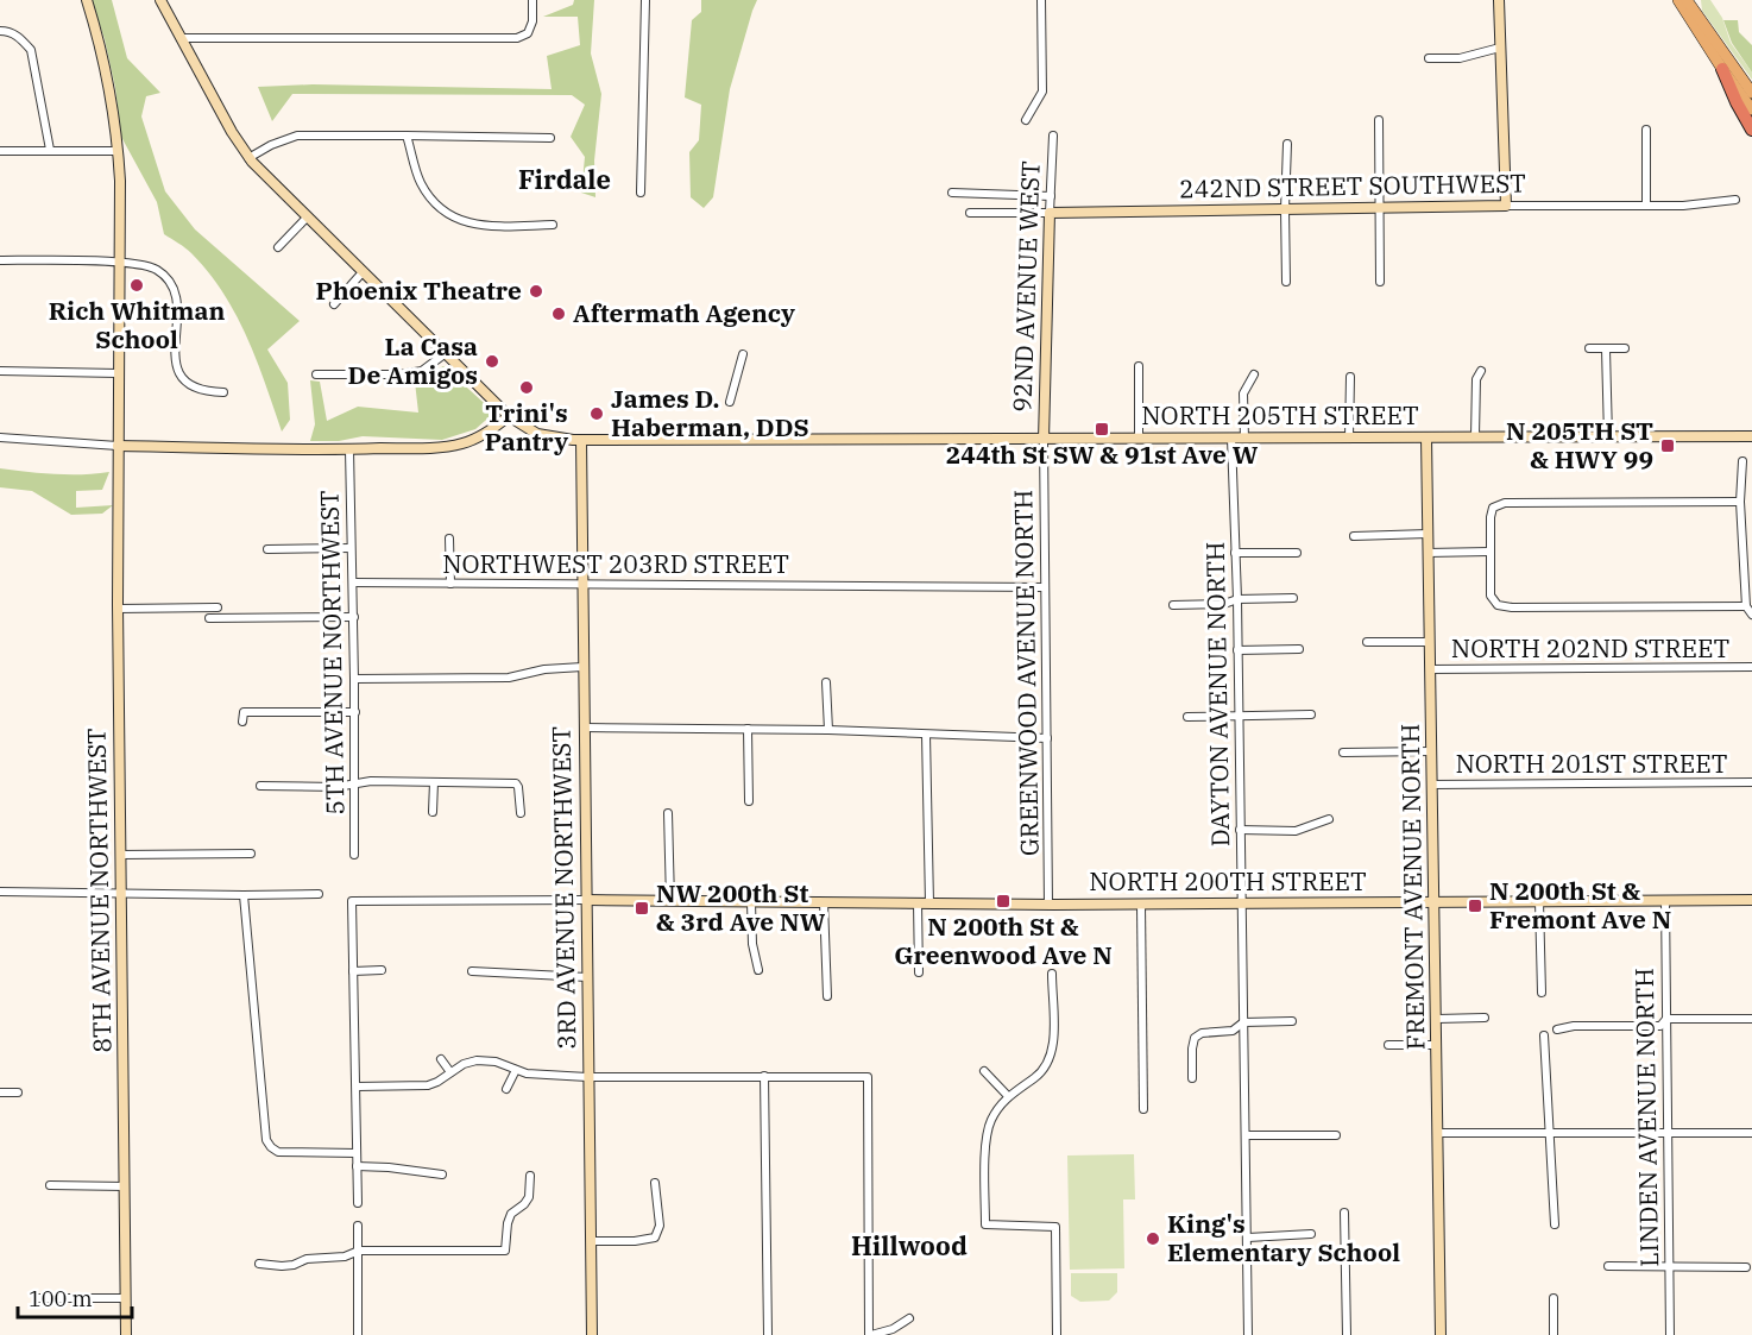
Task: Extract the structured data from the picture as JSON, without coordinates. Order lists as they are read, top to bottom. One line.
{"streets":{"street":["242ND STREET SOUTHWEST","92ND AVENUE WEST","NORTH 205TH STREET","NORTHWEST 203RD STREET","NORTH 202ND STREET","5TH AVENUE NORTHWEST","GREENWOOD AVENUE NORTH","DAYTON AVENUE NORTH","NORTH 201ST STREET","NORTH 200TH STREET","FREMONT AVENUE NORTH","3RD AVENUE NORTHWEST","8TH AVENUE NORTHWEST","LINDEN AVENUE NORTH"]},"crossings":[["242ND STREET SOUTHWEST","92ND AVENUE WEST"],["92ND AVENUE WEST","NORTH 205TH STREET"],["92ND AVENUE WEST","GREENWOOD AVENUE NORTH"],["NORTH 205TH STREET","GREENWOOD AVENUE NORTH"],["NORTH 205TH STREET","DAYTON AVENUE NORTH"],["NORTH 205TH STREET","FREMONT AVENUE NORTH"],["NORTH 205TH STREET","3RD AVENUE NORTHWEST"],["NORTHWEST 203RD STREET","5TH AVENUE NORTHWEST"],["NORTHWEST 203RD STREET","GREENWOOD AVENUE NORTH"],["NORTHWEST 203RD STREET","3RD AVENUE NORTHWEST"],["NORTH 202ND STREET","FREMONT AVENUE NORTH"],["GREENWOOD AVENUE NORTH","NORTH 200TH STREET"],["DAYTON AVENUE NORTH","NORTH 200TH STREET"],["NORTH 201ST STREET","FREMONT AVENUE NORTH"],["NORTH 200TH STREET","FREMONT AVENUE NORTH"],["NORTH 200TH STREET","3RD AVENUE NORTHWEST"],["NORTH 200TH STREET","LINDEN AVENUE NORTH"]],"districts":["Firdale","Hillwood"],"places":{"other":["Rich Whitman School","Phoenix Theatre","Aftermath Agency","La Casa De Amigos","Trini's Pantry","James D. Haberman, DDS","King's Elementary School"],"transit":["244th St SW & 91st Ave W","N 205TH ST & HWY 99","N 200th St & Greenwood Ave N","N 200th St & Fremont Ave N","NW 200th St & 3rd Ave NW"]},"scale_bar":"100 m"}
